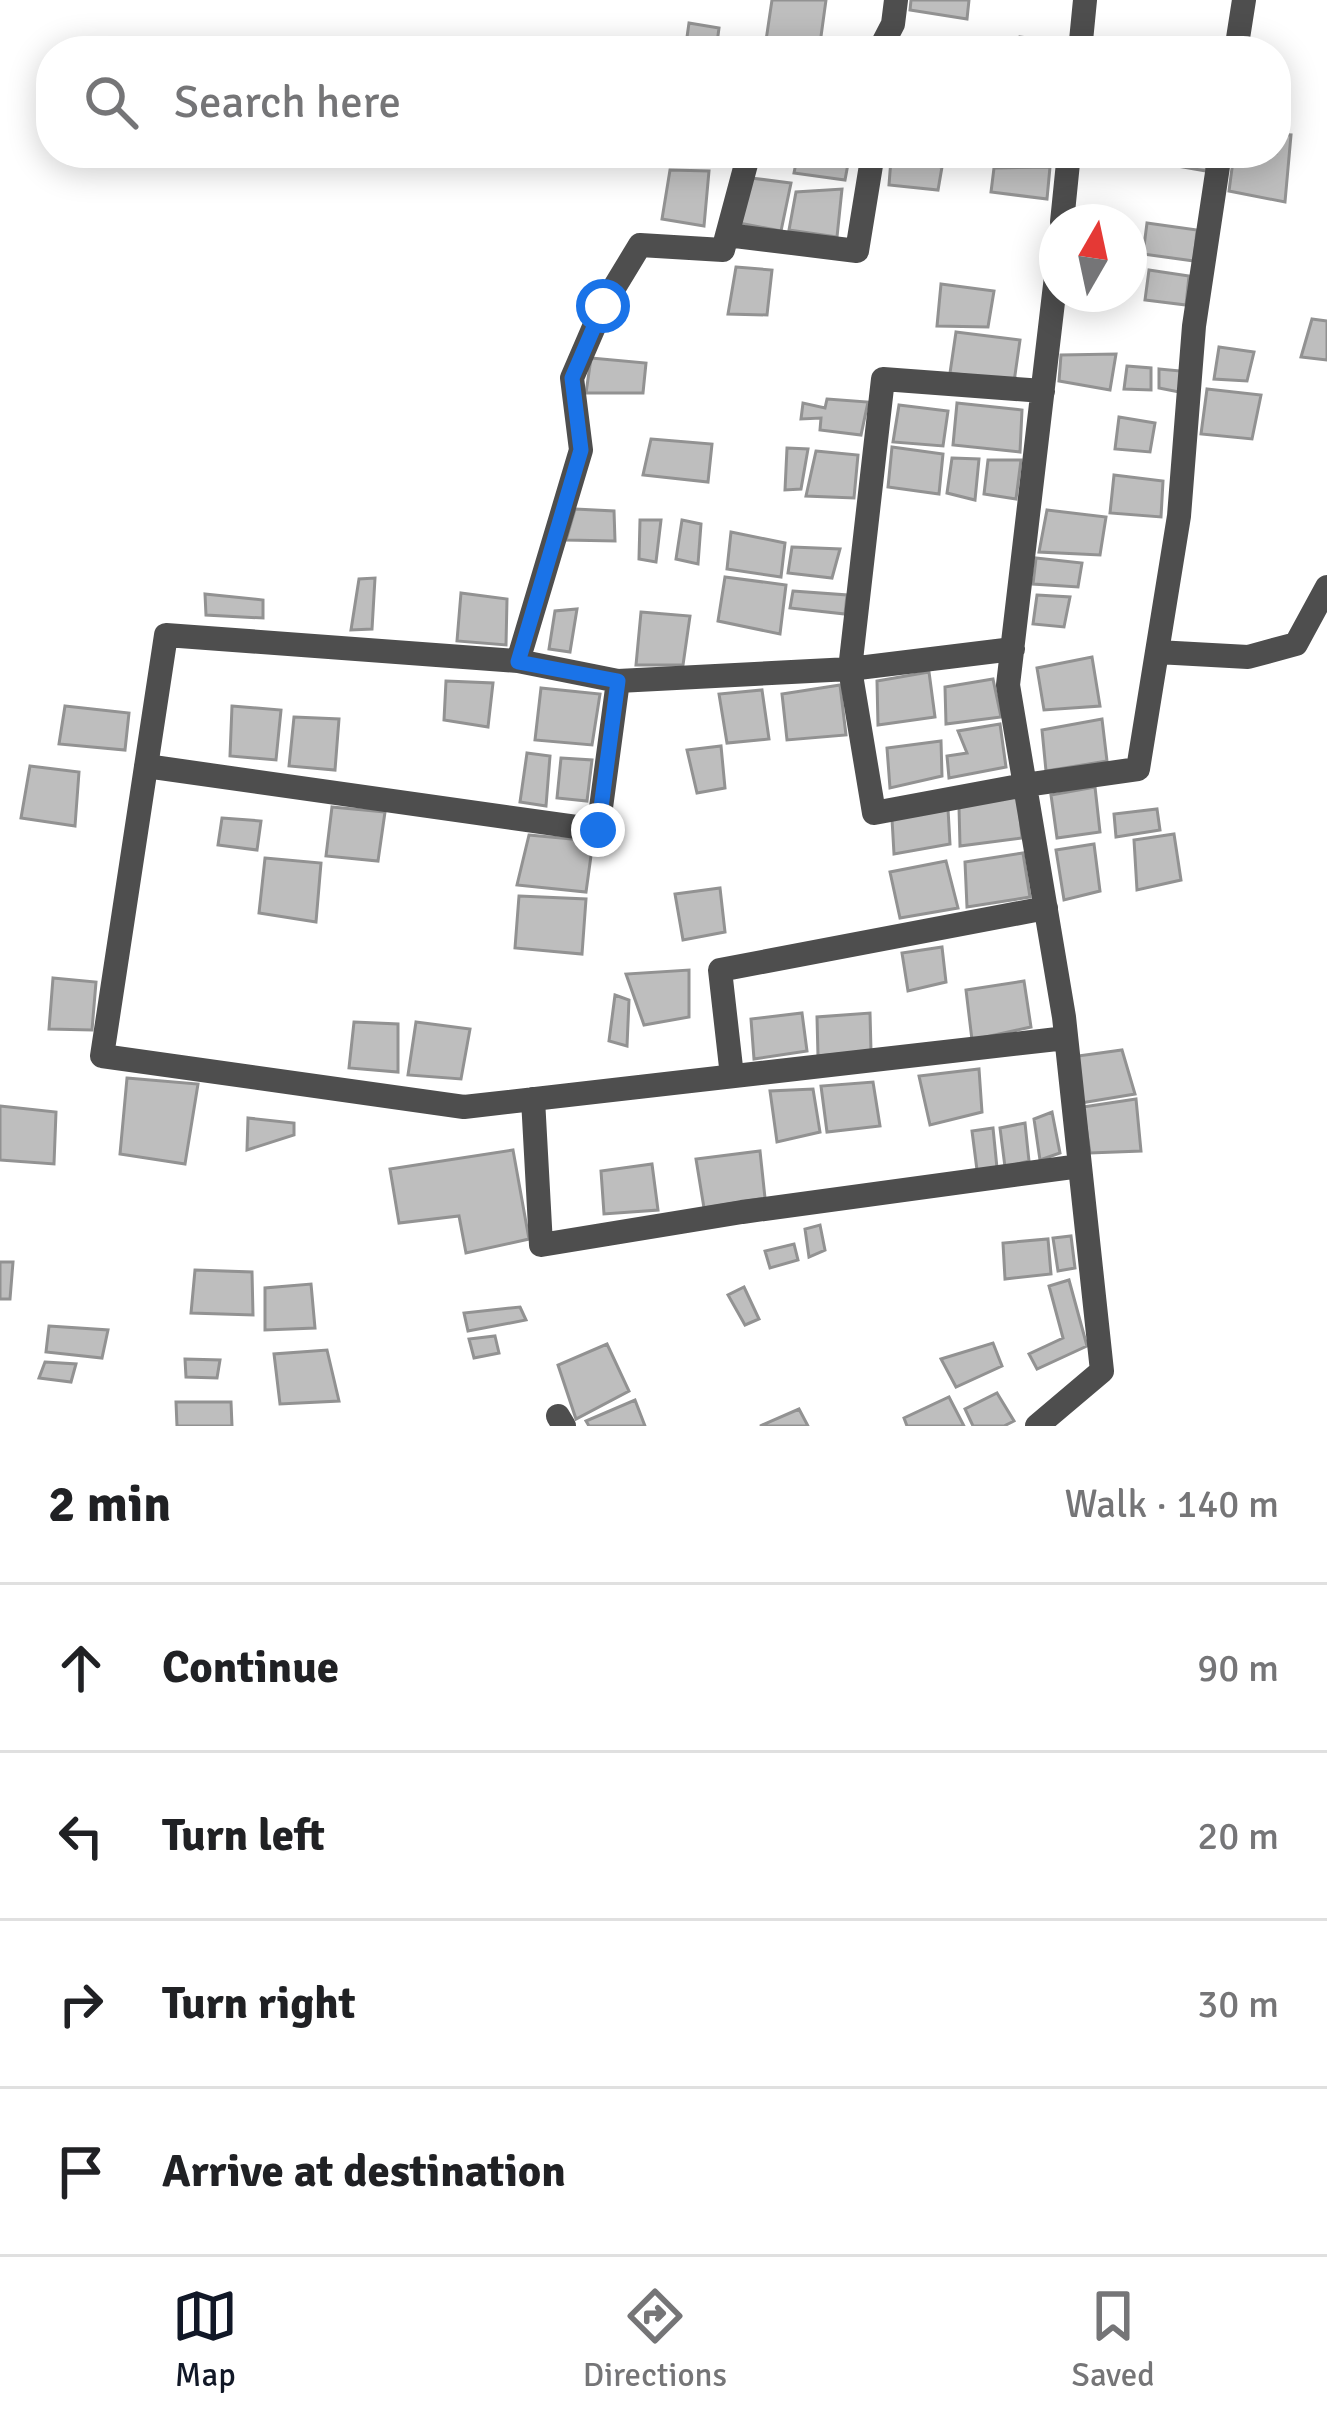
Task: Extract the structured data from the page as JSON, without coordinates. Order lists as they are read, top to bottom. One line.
{"north":"top","page":{"search":"Search here","heading":["2 min","Walk · 140 m"],"list":[["Continue","90 m"],["Turn left","20 m"],["Turn right","30 m"],"Arrive at destination"],"nav":["Map","Directions","Saved"]}}
